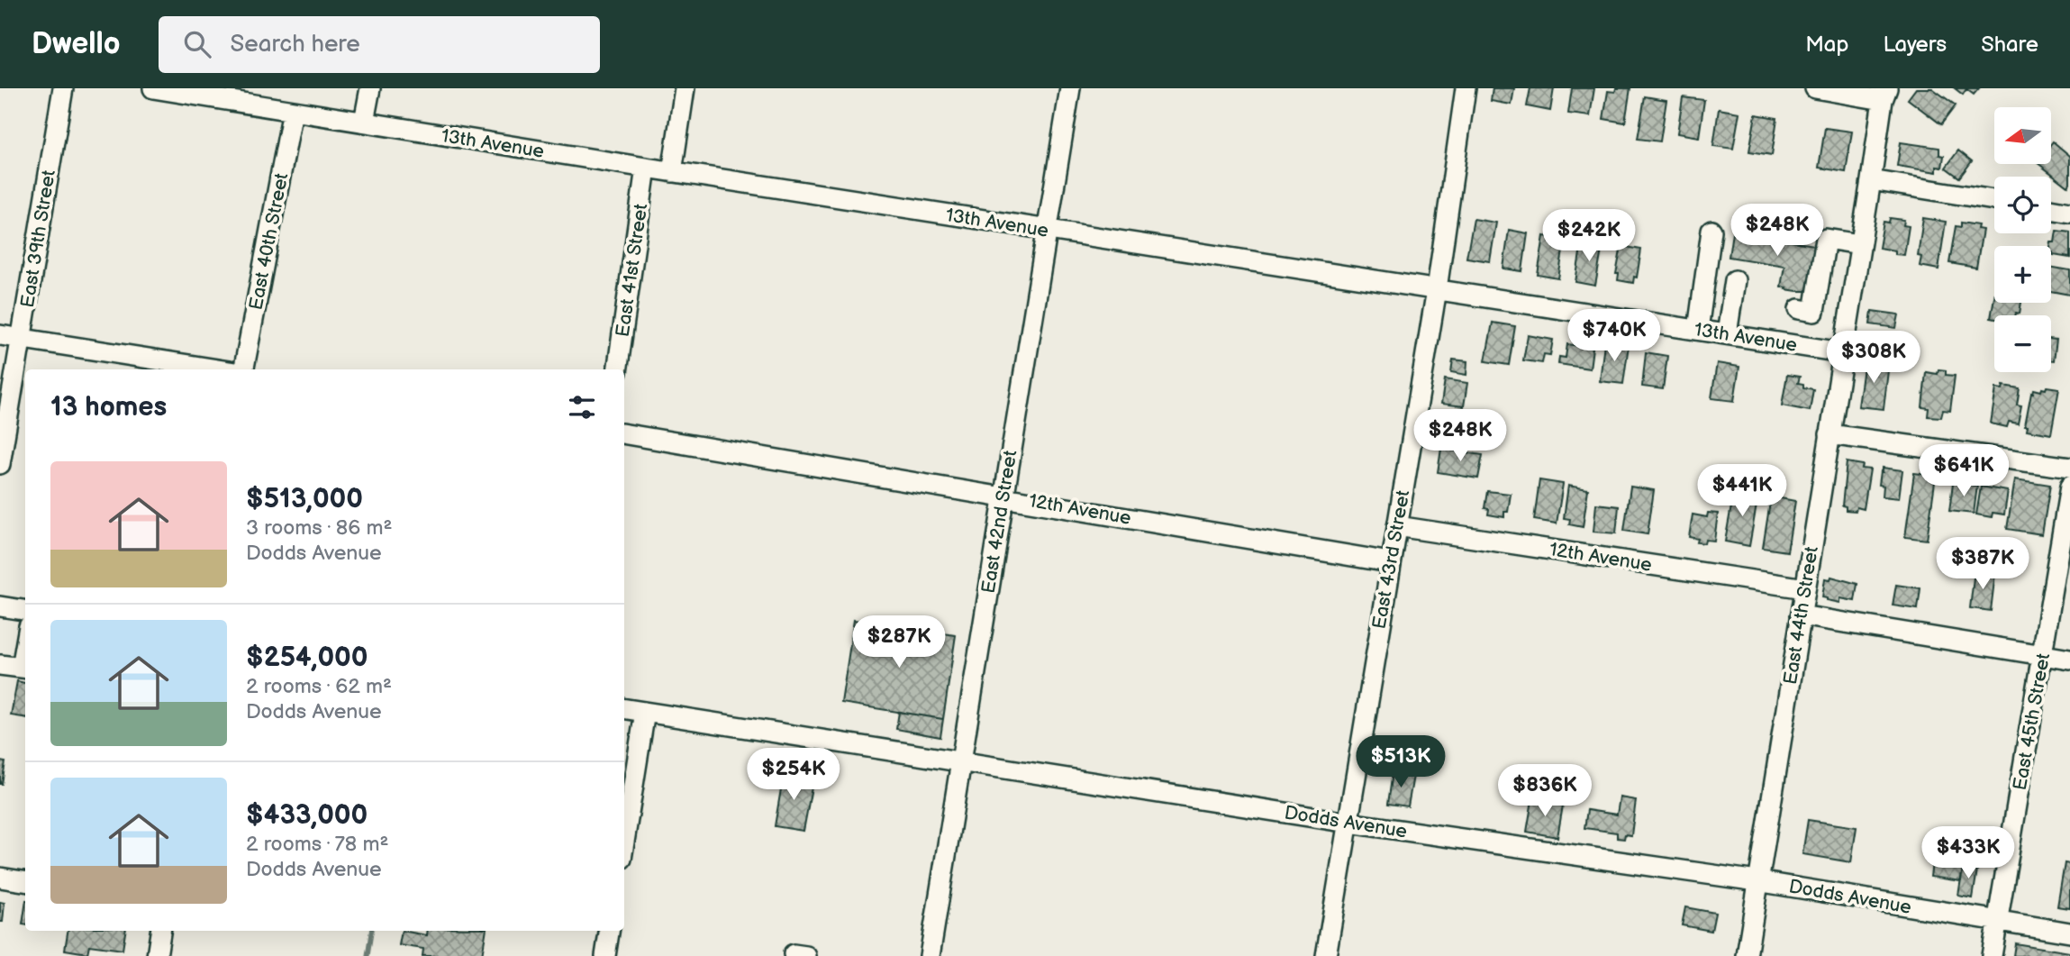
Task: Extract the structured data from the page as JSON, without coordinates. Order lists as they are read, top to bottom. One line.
{"streets":{"street":["13th Avenue","East 39th Street","East 40th Street","East 41st Street","12th Avenue","East 42nd Street","East 43rd Street","East 44th Street","East 45th Street","Dodds Avenue"]},"crossings":[["13th Avenue","East 40th Street"],["13th Avenue","East 41st Street"],["13th Avenue","East 42nd Street"],["13th Avenue","East 43rd Street"],["13th Avenue","East 44th Street"],["12th Avenue","East 42nd Street"],["12th Avenue","East 43rd Street"],["12th Avenue","East 44th Street"],["East 42nd Street","Dodds Avenue"],["East 43rd Street","Dodds Avenue"],["East 44th Street","Dodds Avenue"],["East 45th Street","Dodds Avenue"]],"north":"left","page":{"header":"Dwello","search":"Search here","nav":["Map","Layers","Share"],"map_buttons":["+","−"],"price":["$248K","$242K","$740K","$308K","$248K","$641K","$441K","$387K","$287K","$513K","$254K","$836K","$433K"],"heading":"13 homes","list":[{"name":"$513,000","note":"3 rooms · 86 m² · Dodds Avenue"},{"name":"$254,000","note":"2 rooms · 62 m² · Dodds Avenue"},{"name":"$433,000","note":"2 rooms · 78 m² · Dodds Avenue"}]}}
